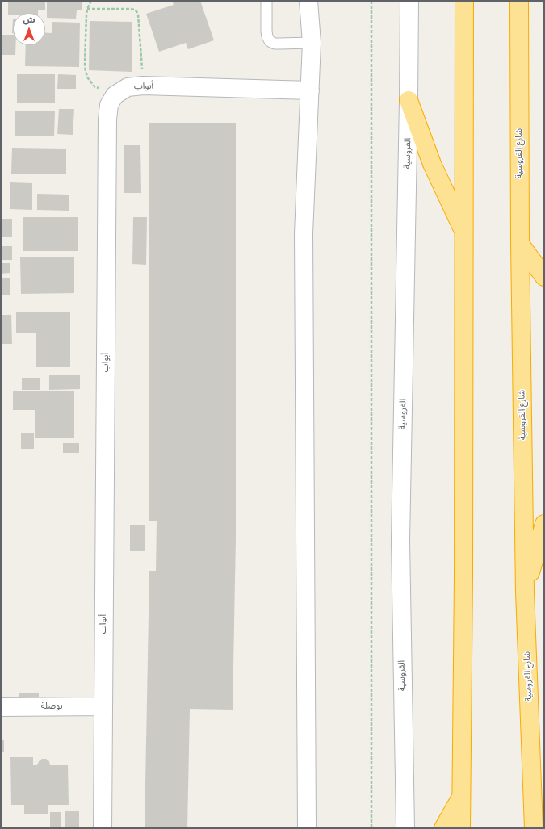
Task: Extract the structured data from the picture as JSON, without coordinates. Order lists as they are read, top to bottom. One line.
{"streets":{"highway":["شارع الفروسية"],"street":["أبواب","الفروسية","بوصلة"]},"crossings":[["أبواب","بوصلة"]],"north":"top"}
